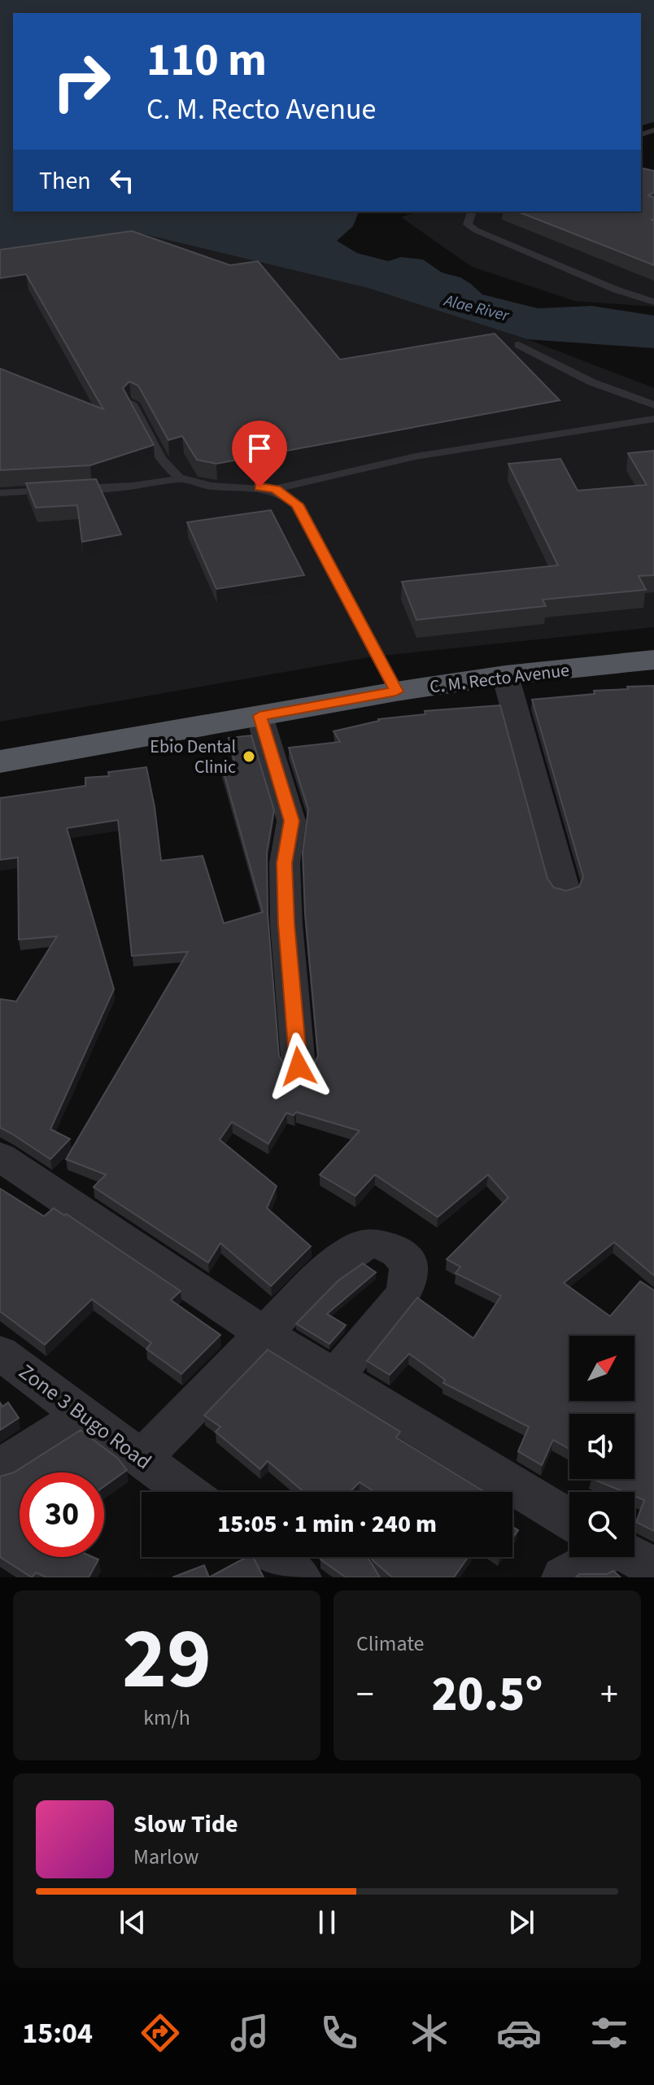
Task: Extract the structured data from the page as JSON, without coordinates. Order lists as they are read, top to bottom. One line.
{"streets":{"highway":["C. M. Recto Avenue"],"street":["Zone 3 Bugo Road"]},"water":["Alae River"],"places":["Ebio Dental Clinic"],"north":"top right","page":{"turn":["110 m","C. M. Recto Avenue"],"then":"Then","limit":"30","trip":"15:05 · 1 min · 240 m","tile":[["29","km/h"],"Climate"],"heat":["−","20.5°","+"],"song":["Slow Tide","Marlow"],"tabs":"15:04"}}
